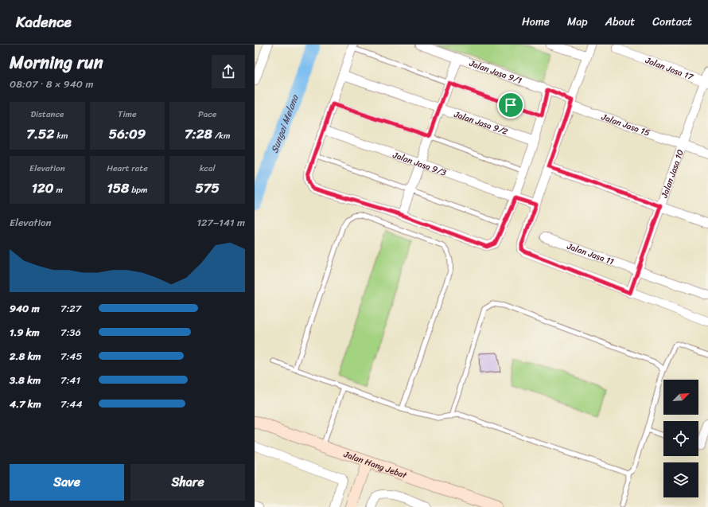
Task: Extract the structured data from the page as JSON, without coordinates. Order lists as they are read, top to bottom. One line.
{"streets":{"street":["Jalan Jasa 17","Jalan Jasa 9/1","Jalan Jasa 9/2","Jalan Jasa 15","Jalan Jasa 9/3","Jalan Jasa 10","Jalan Jasa 11","Jalan Hang Jebat"]},"crossings":[["Jalan Jasa 17","Jalan Jasa 10"],["Jalan Jasa 9/1","Jalan Jasa 15"],["Jalan Jasa 15","Jalan Jasa 10"],["Jalan Jasa 10","Jalan Jasa 11"]],"water":["Sungai Melana"],"north":"top right","page":{"header":"Kadence","nav":["Home","Map","About","Contact"],"heading":["Morning run","08:07 · 8 × 940 m"],"stats":[["Distance","7.52 km"],["Time","56:09"],["Pace","7:28 /km"],["Elevation","120 m"],["Heart rate","158 bpm"],["kcal","575"]],"chart":["Elevation","127–141 m"],"list":[{"name":"940 m","note":"7:27"},{"name":"1.9 km","note":"7:36"},{"name":"2.8 km","note":"7:45"},{"name":"3.8 km","note":"7:41"},{"name":"4.7 km","note":"7:44"}],"buttons":["Save","Share"]}}
